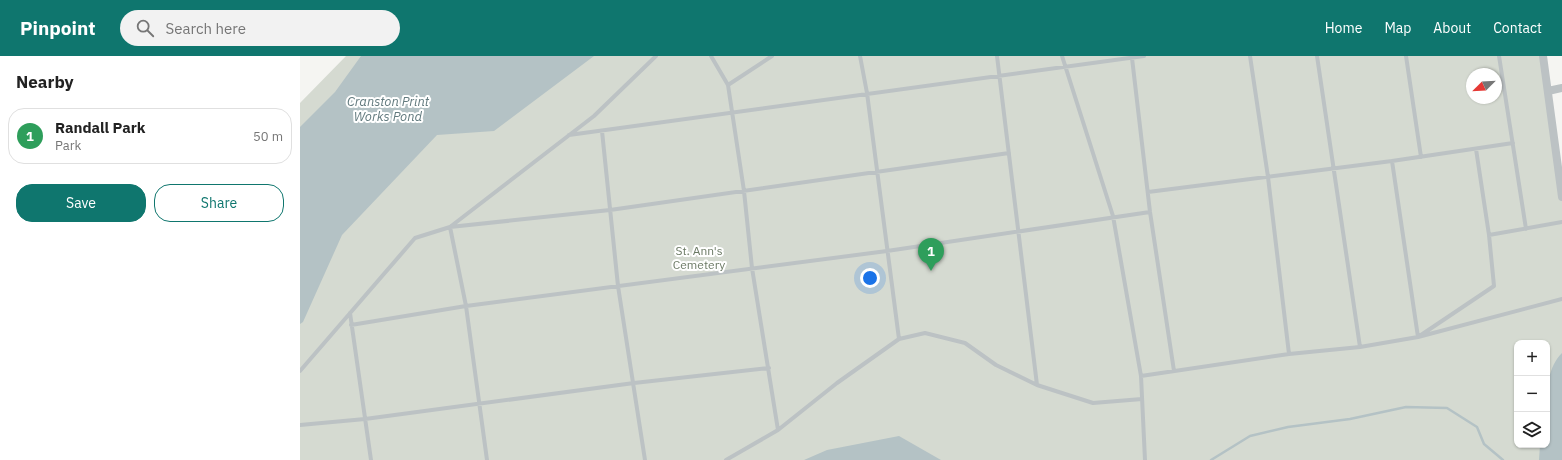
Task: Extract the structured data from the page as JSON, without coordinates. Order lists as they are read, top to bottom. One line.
{"water":["Cranston Print Works Pond"],"parks":["St. Ann's Cemetery"],"north":"bottom left","page":{"header":"Pinpoint","search":"Search here","nav":["Home","Map","About","Contact"],"heading":"Nearby","list":[{"mark":"1","name":"Randall Park","note":"Park","value":"50 m"}],"buttons":["Save","Share"],"pins":"1","map_buttons":["+","−"]}}
